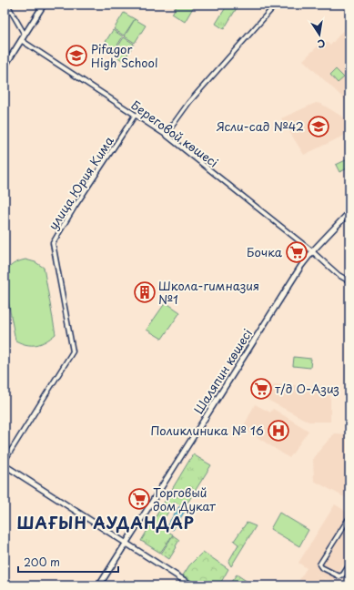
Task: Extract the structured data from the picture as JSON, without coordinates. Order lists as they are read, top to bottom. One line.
{"streets":{"main road":["Шаляпин көшесі"],"street":["Береговой көшесі","улица Юрия Кима"]},"crossings":[["Береговой көшесі","улица Юрия Кима"],["Береговой көшесі","Шаляпин көшесі"]],"districts":["ШАҒЫН АУДАНДАР"],"places":{"school or university":["Pifagor High School","Ясли-сад №42"],"supermarket":["Бочка","т/д О-Азиз","Торговый дом Дукат"],"building":["Школа-гимназия №1"],"hospital":["Поликлиника № 16"]},"scale_bar":"200 m","north":"bottom"}
